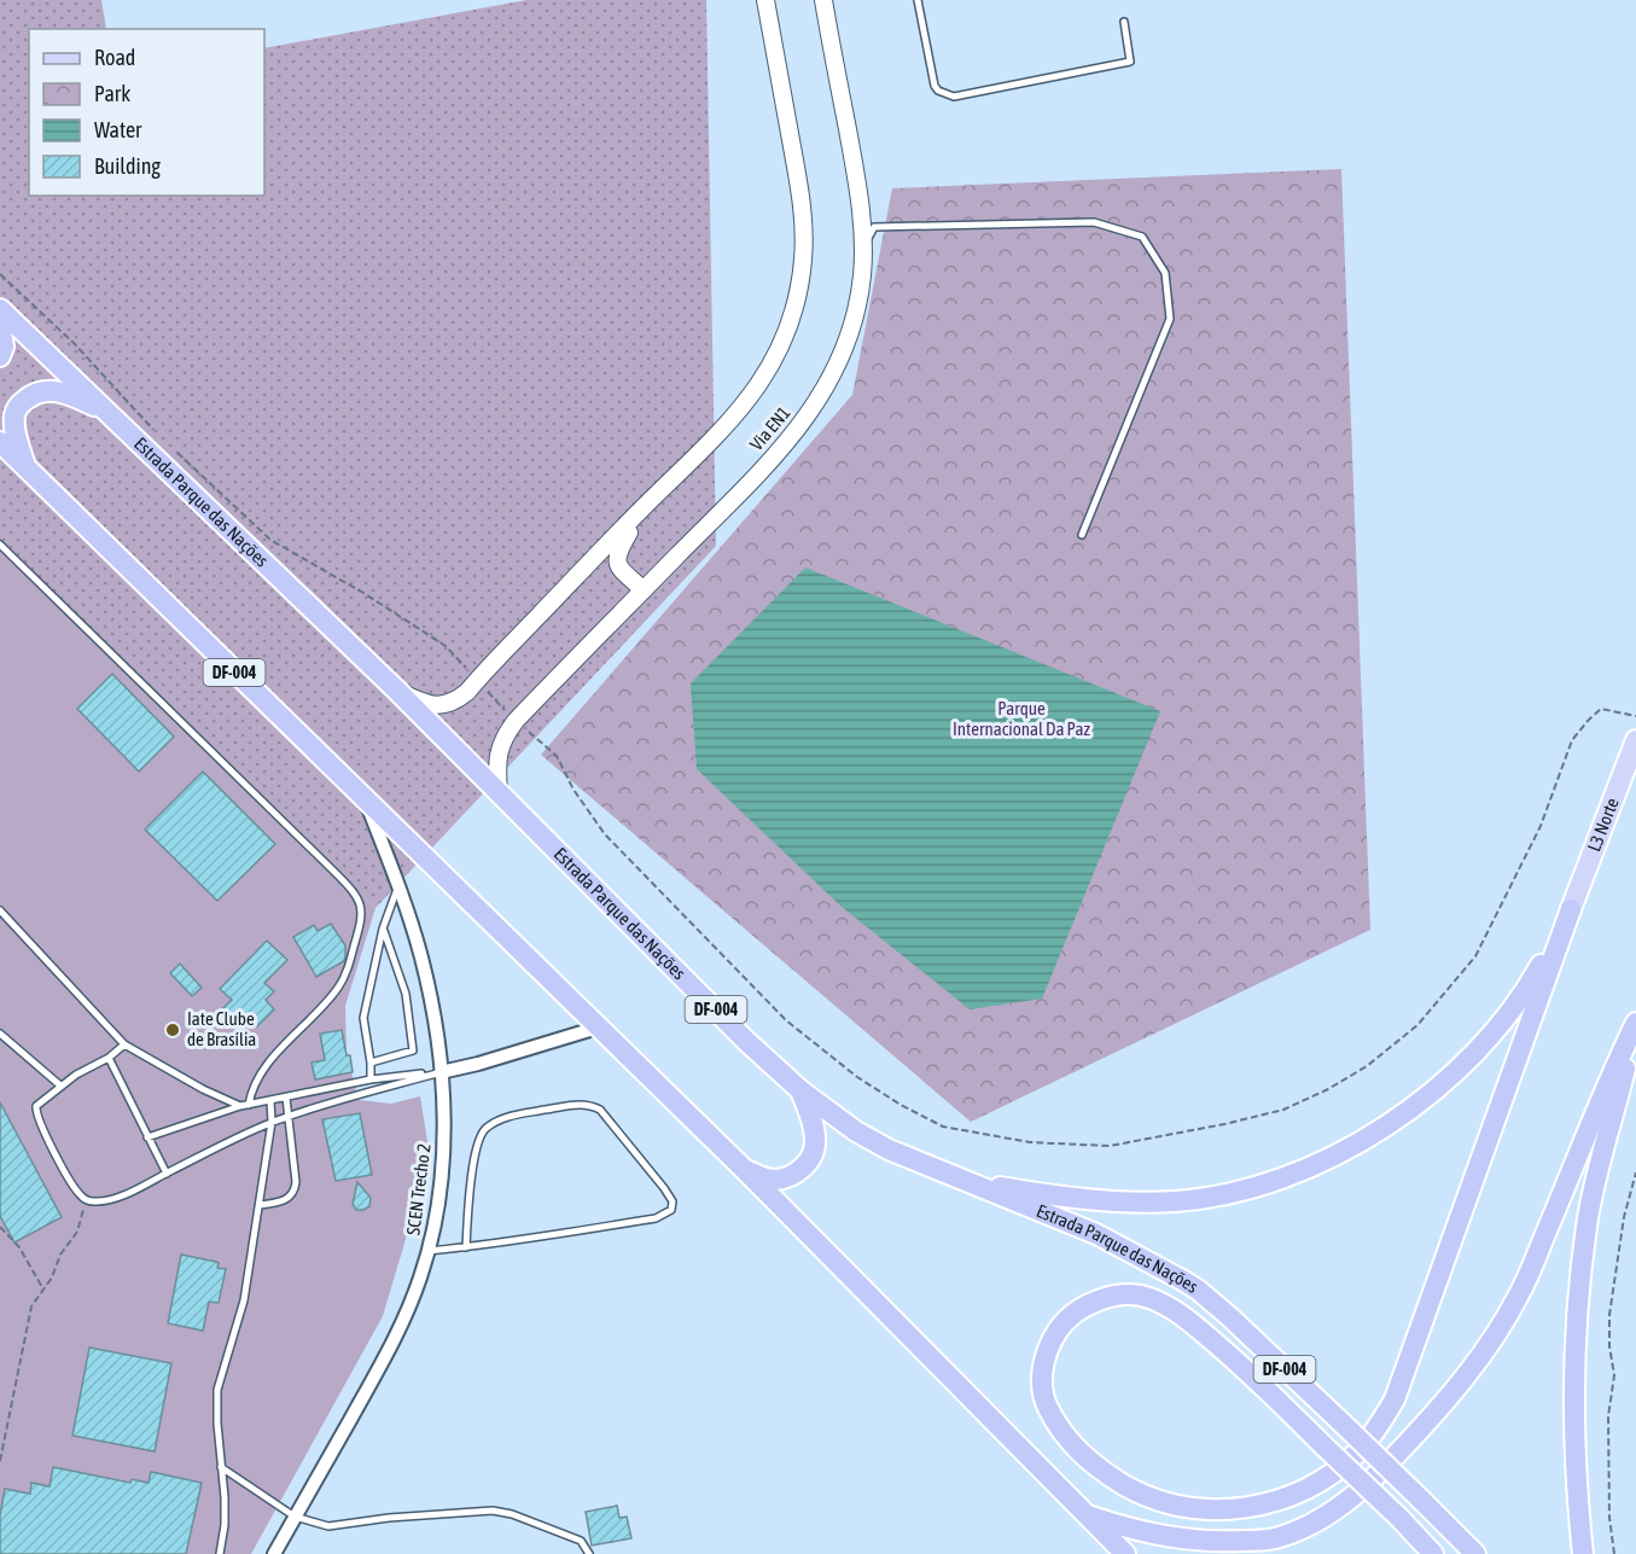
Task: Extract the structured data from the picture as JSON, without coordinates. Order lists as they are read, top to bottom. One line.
{"streets":{"highway":["Estrada Parque das Nações","DF-004"],"main road":["L3 Norte"],"street":["Via EN1","SCEN Trecho 2"]},"crossings":[["Via EN1","Estrada Parque das Nações"],["DF-004","SCEN Trecho 2"]],"parks":["Parque Internacional Da Paz"],"places":["Iate Clube de Brasília"],"legend":["Road","Park","Water","Building"]}
